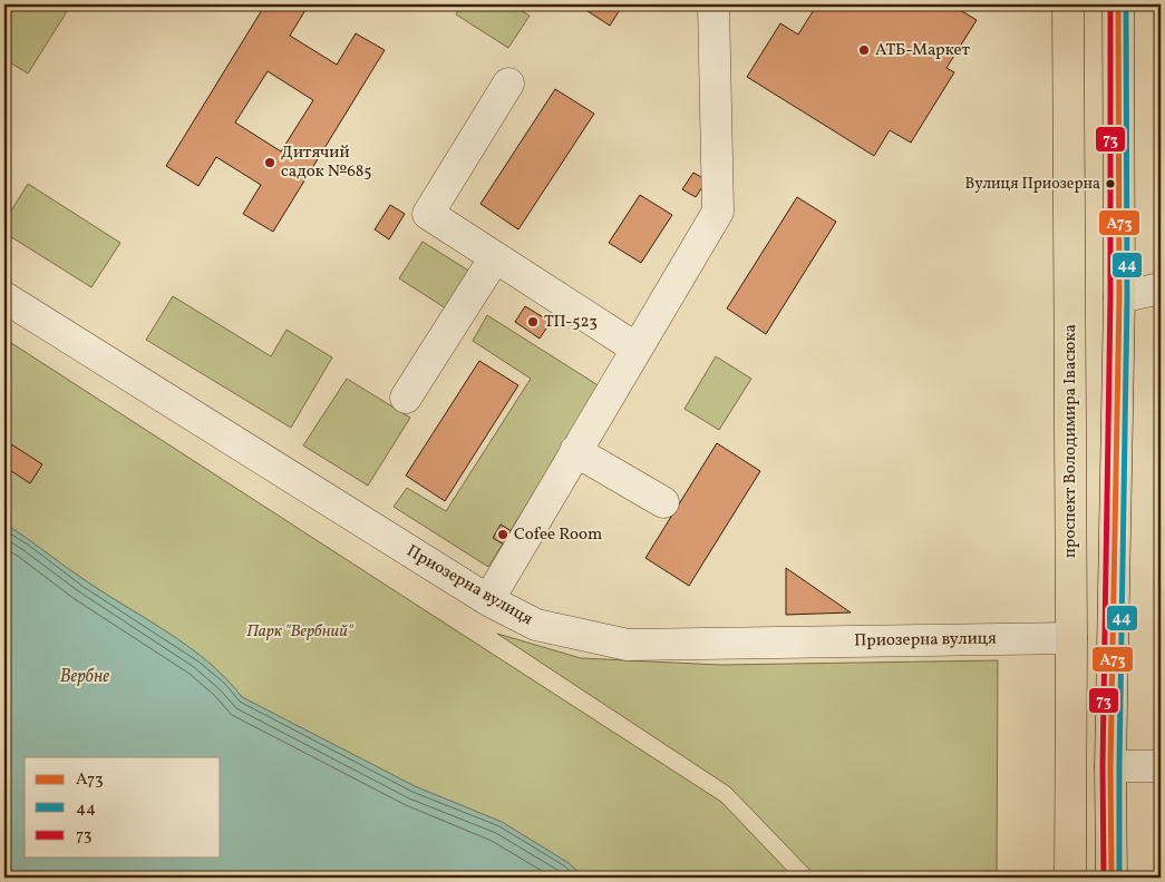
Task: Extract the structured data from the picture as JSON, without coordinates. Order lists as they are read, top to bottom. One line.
{"streets":{"main road":["проспект Володимира Івасюка"],"street":["Приозерна вулиця"]},"crossings":[["проспект Володимира Івасюка","Приозерна вулиця"]],"water":["Вербне"],"parks":["Парк \"Вербний\""],"places":["АТБ-Маркет","Дитячий садок №685","Вулиця Приозерна","ТП-523","Cofee Room"],"lines":["transit line А73","transit line 44","transit line 73"],"legend":["А73","44","73"]}
